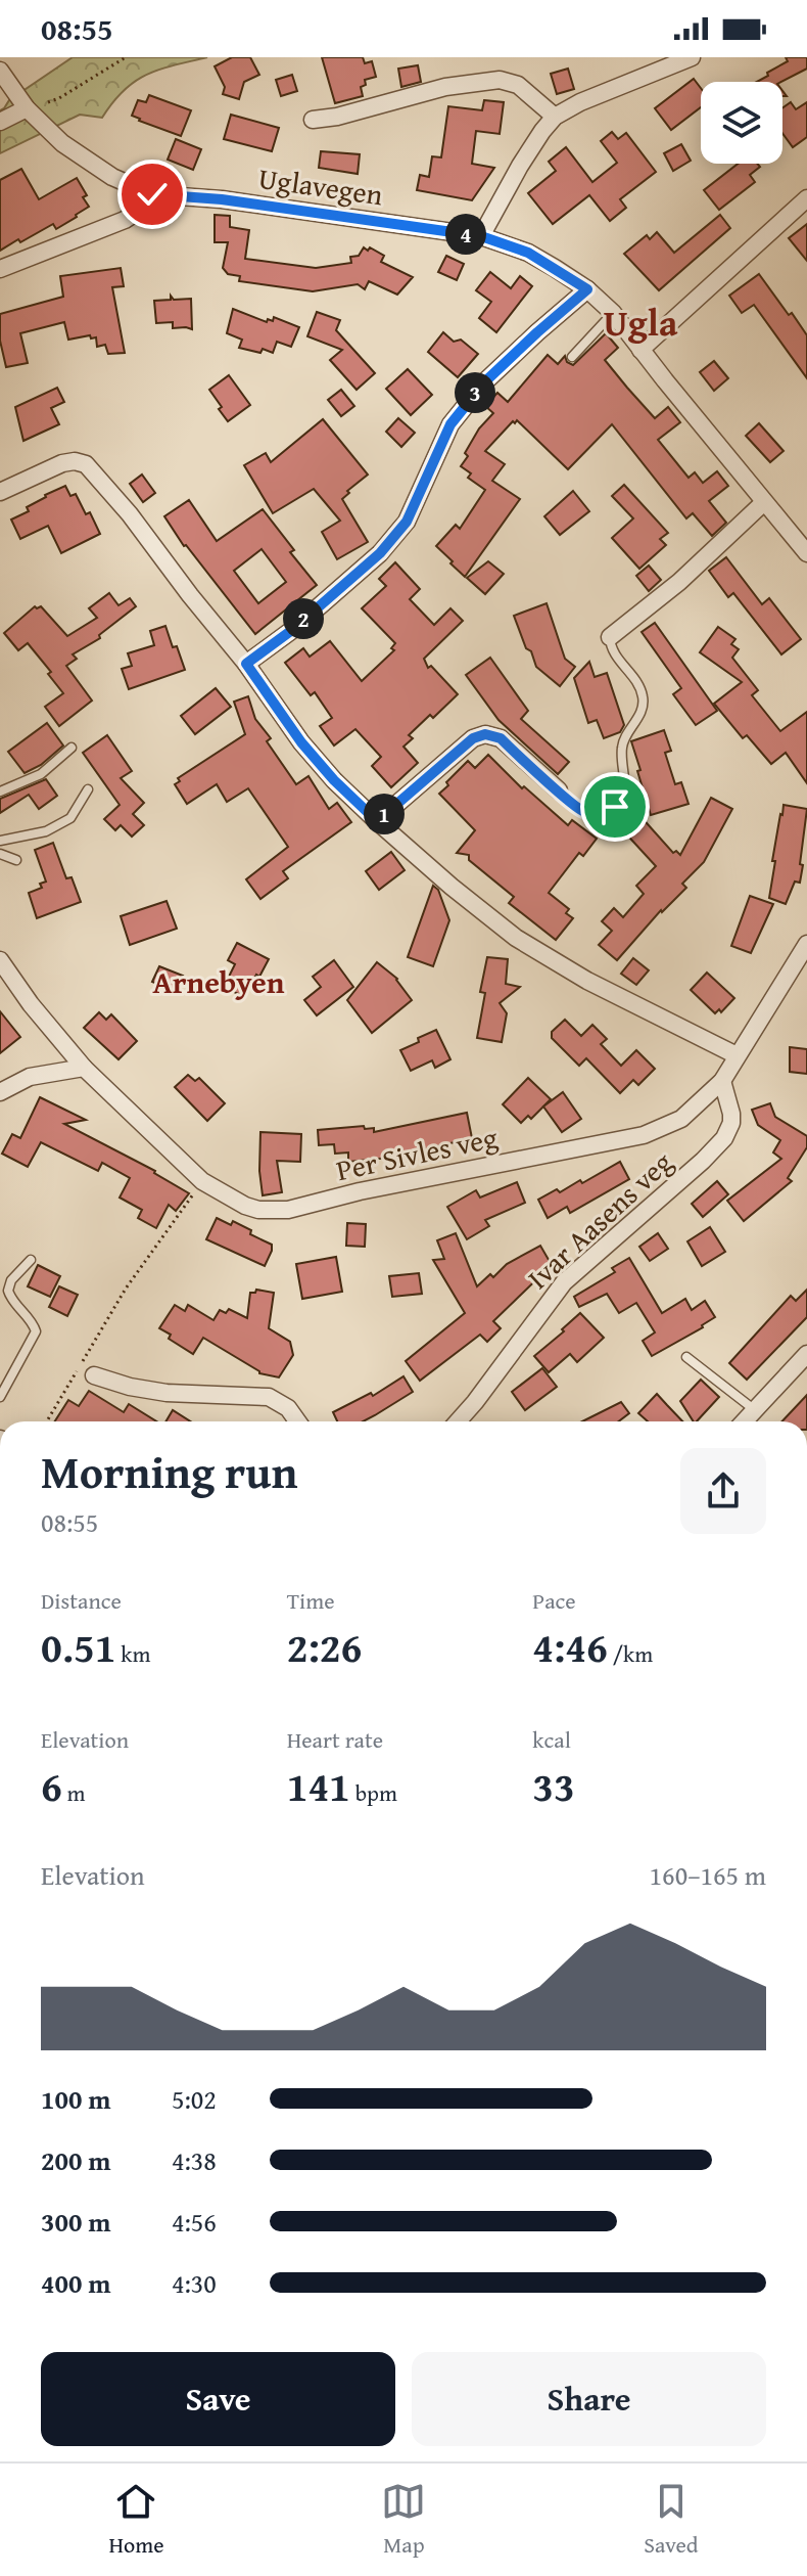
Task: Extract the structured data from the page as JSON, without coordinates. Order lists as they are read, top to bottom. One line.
{"streets":{"street":["Uglavegen","Per Sivles veg","Ivar Aasens veg"]},"crossings":[["Per Sivles veg","Ivar Aasens veg"]],"districts":["Ugla","Arnebyen"],"page":{"status":"08:55","pins":["4","3","2","1"],"heading":["Morning run","08:55"],"stats":[["Distance","0.51 km"],["Time","2:26"],["Pace","4:46 /km"],["Elevation","6 m"],["Heart rate","141 bpm"],["kcal","33"]],"chart":["Elevation","160–165 m"],"list":[{"name":"100 m","note":"5:02"},{"name":"200 m","note":"4:38"},{"name":"300 m","note":"4:56"},{"name":"400 m","note":"4:30"}],"buttons":["Save","Share"],"tabs":["Home","Map","Saved"]}}
